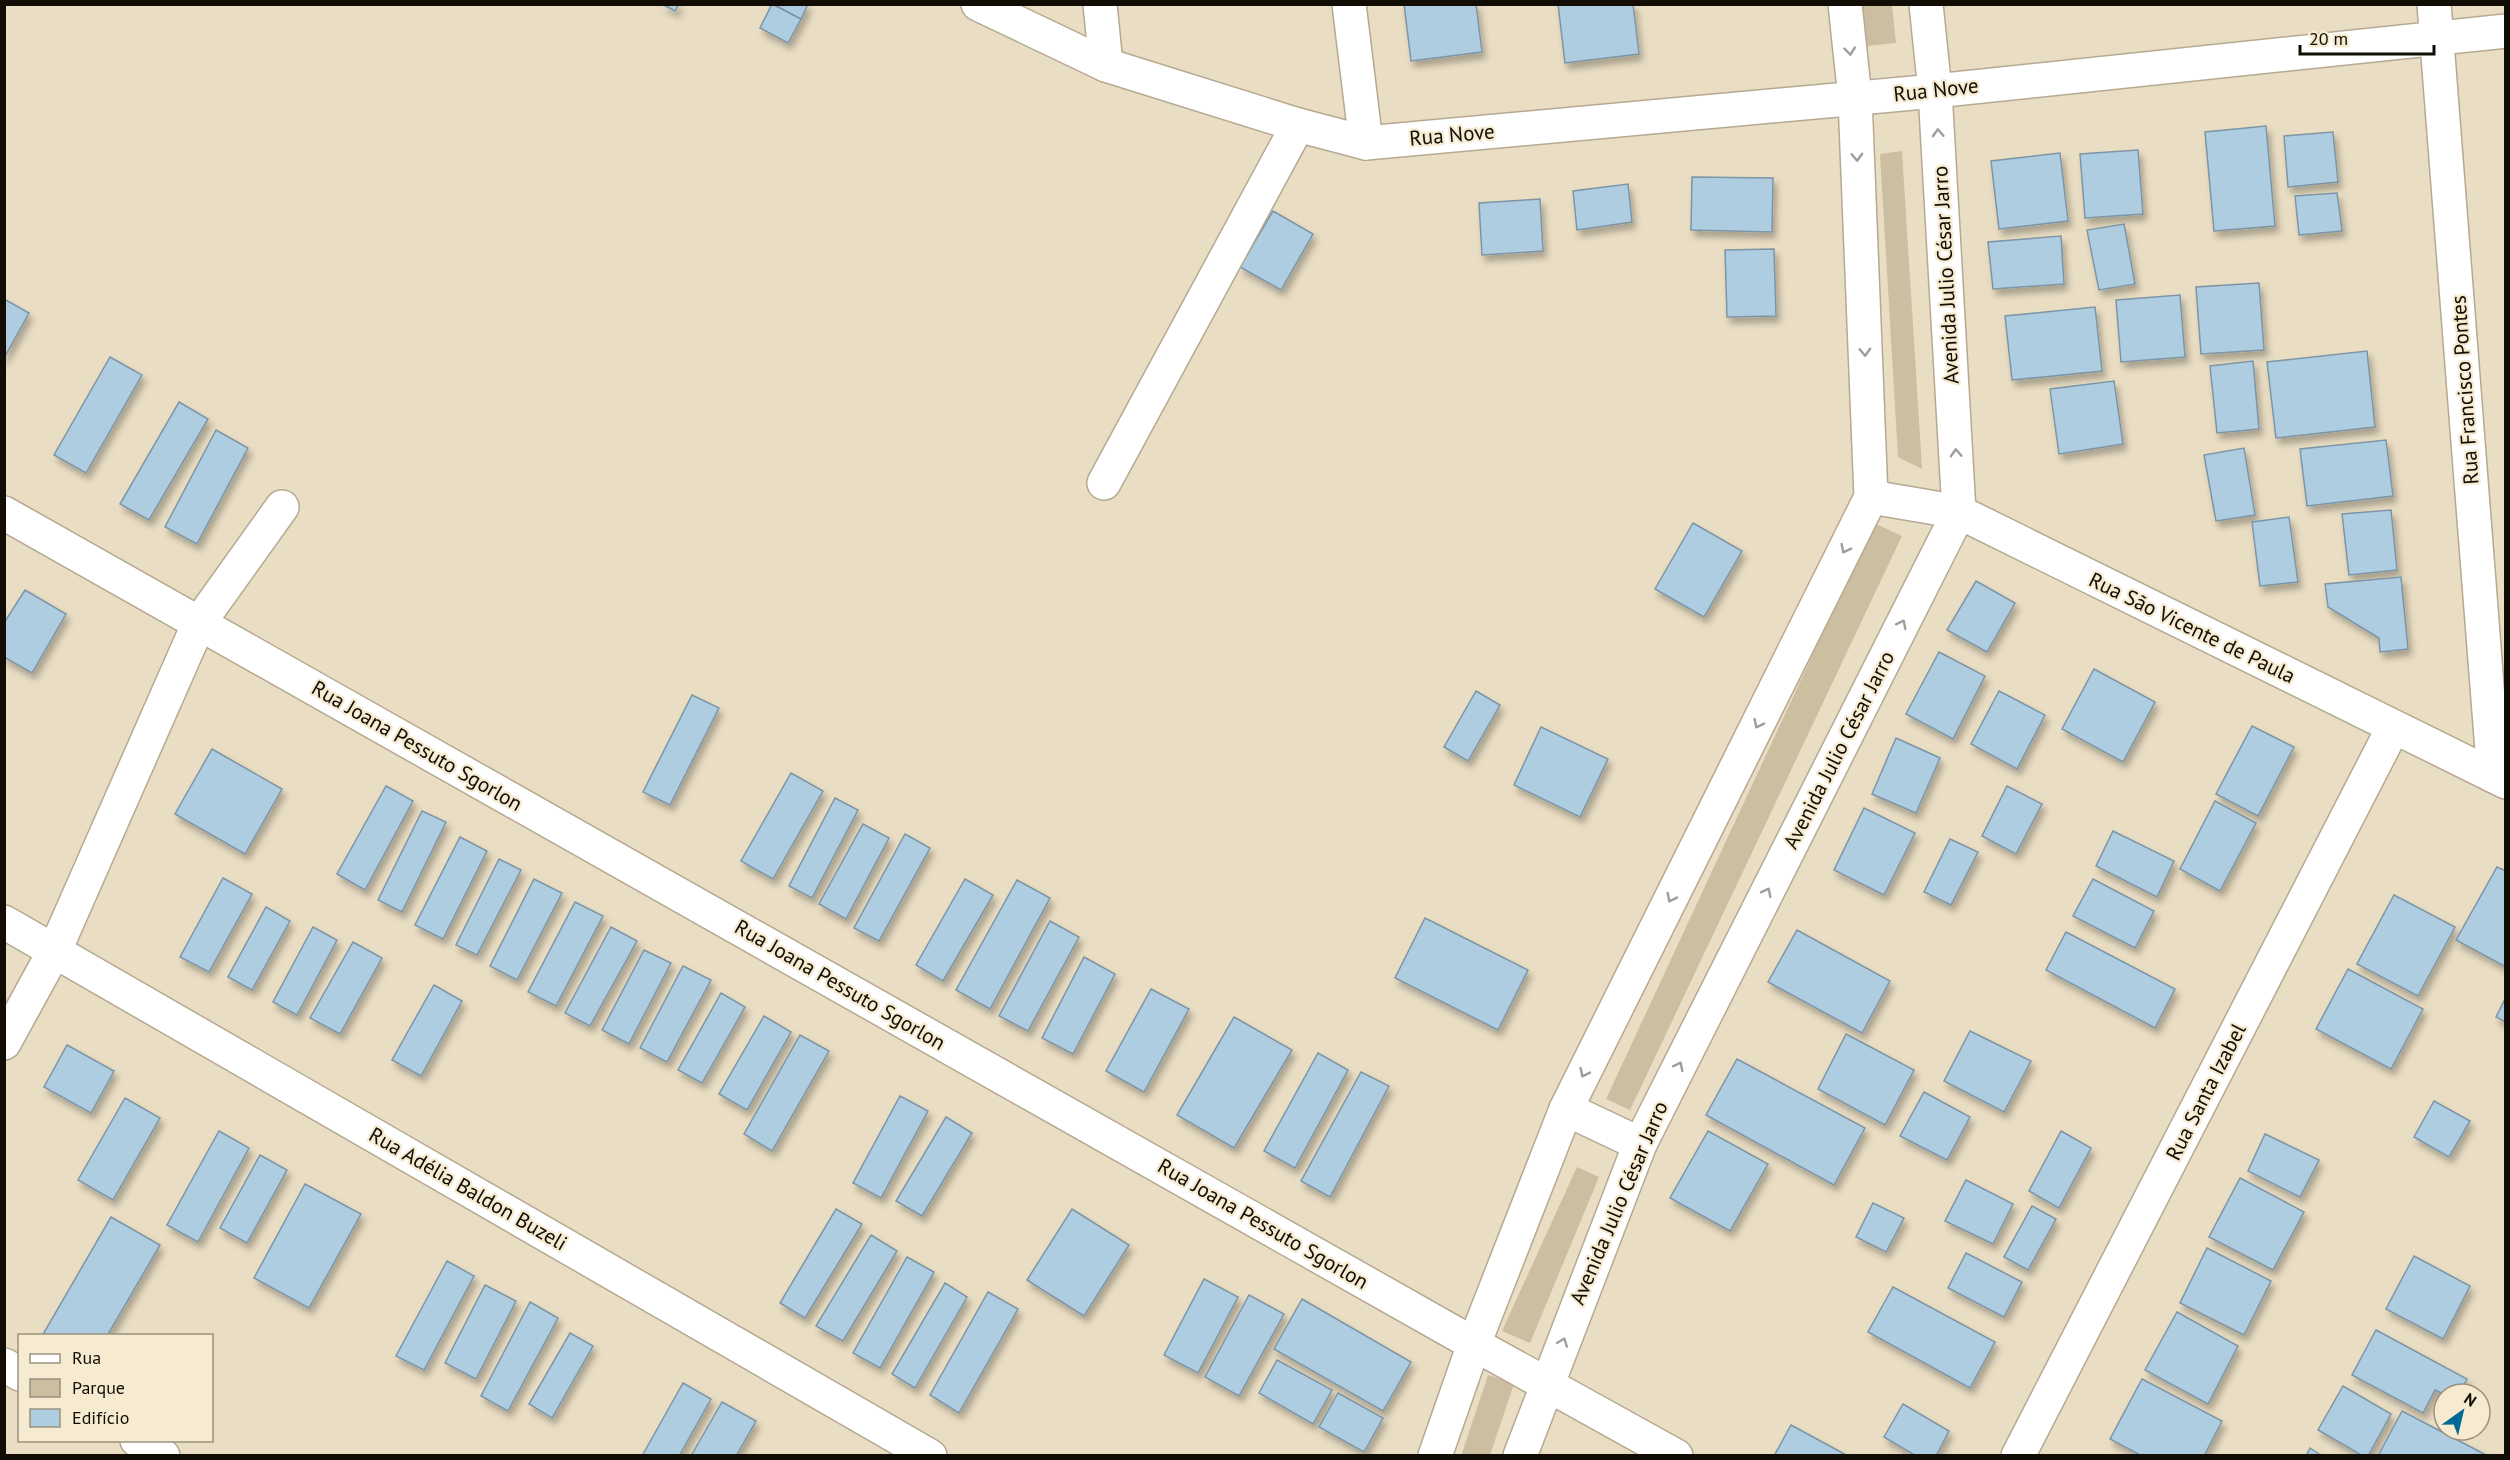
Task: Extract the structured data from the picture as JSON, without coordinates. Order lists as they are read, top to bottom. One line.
{"streets":{"street":["Rua Nove","Avenida Julio César Jarro","Rua Francisco Pontes","Rua São Vicente de Paula","Rua Joana Pessuto Sgorlon","Rua Santa Izabel","Rua Adélia Baldon Buzeli"]},"crossings":[["Rua Nove","Avenida Julio César Jarro"],["Rua Nove","Rua Francisco Pontes"],["Avenida Julio César Jarro","Rua São Vicente de Paula"],["Avenida Julio César Jarro","Rua Joana Pessuto Sgorlon"],["Rua Francisco Pontes","Rua São Vicente de Paula"],["Rua São Vicente de Paula","Rua Santa Izabel"]],"legend":["Rua","Parque","Edifício"],"scale_bar":"20 m","north":"top right"}
